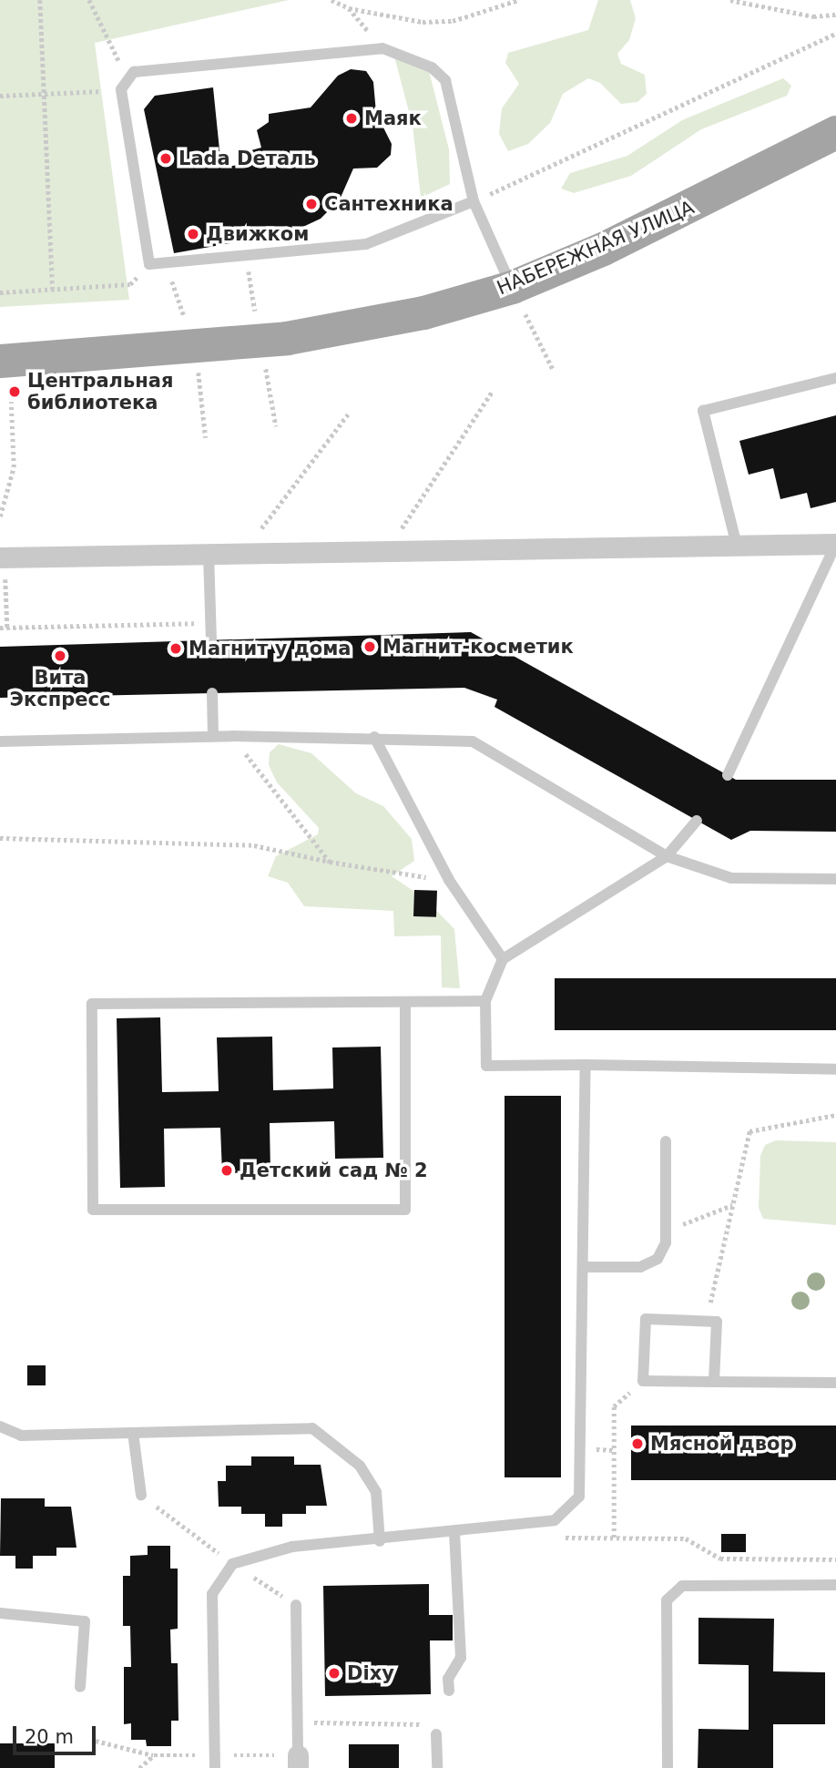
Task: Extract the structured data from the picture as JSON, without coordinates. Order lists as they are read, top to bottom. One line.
{"streets":{"main road":["НАБЕРЕЖНАЯ УЛИЦА"]},"places":["Маяк","Lada Dеталь","Сантехника","Движком","Центральная библиотека","Магнит-косметик","Магнит у дома","Вита Экспресс","Детский сад № 2","Мясной двор","Dixy"],"scale_bar":"20 m"}
